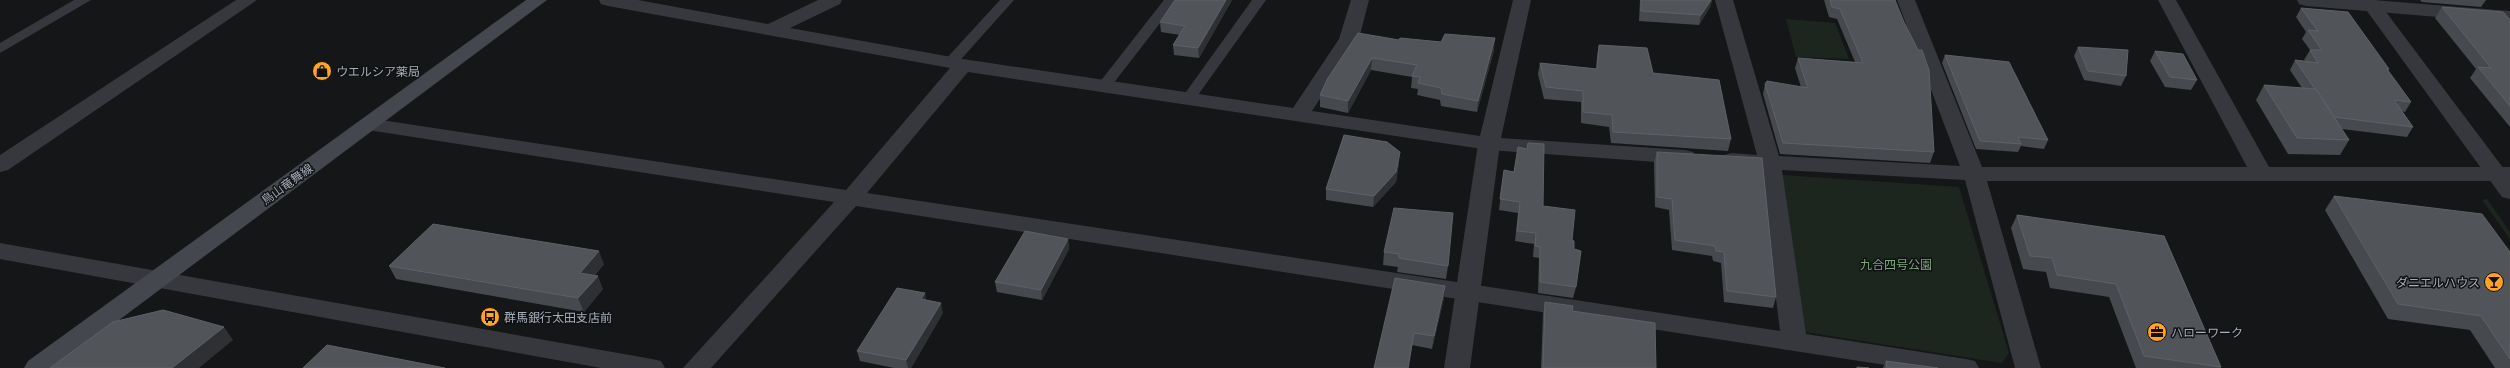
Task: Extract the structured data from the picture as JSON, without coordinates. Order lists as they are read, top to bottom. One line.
{"streets":{"main road":["鳥山竜舞線"]},"parks":["九合四号公園"],"places":{"shop":["ウエルシア薬局"],"bar":["ダニエルハウス"],"bus stop":["群馬銀行太田支店前"],"office":["ハローワーク"]}}
